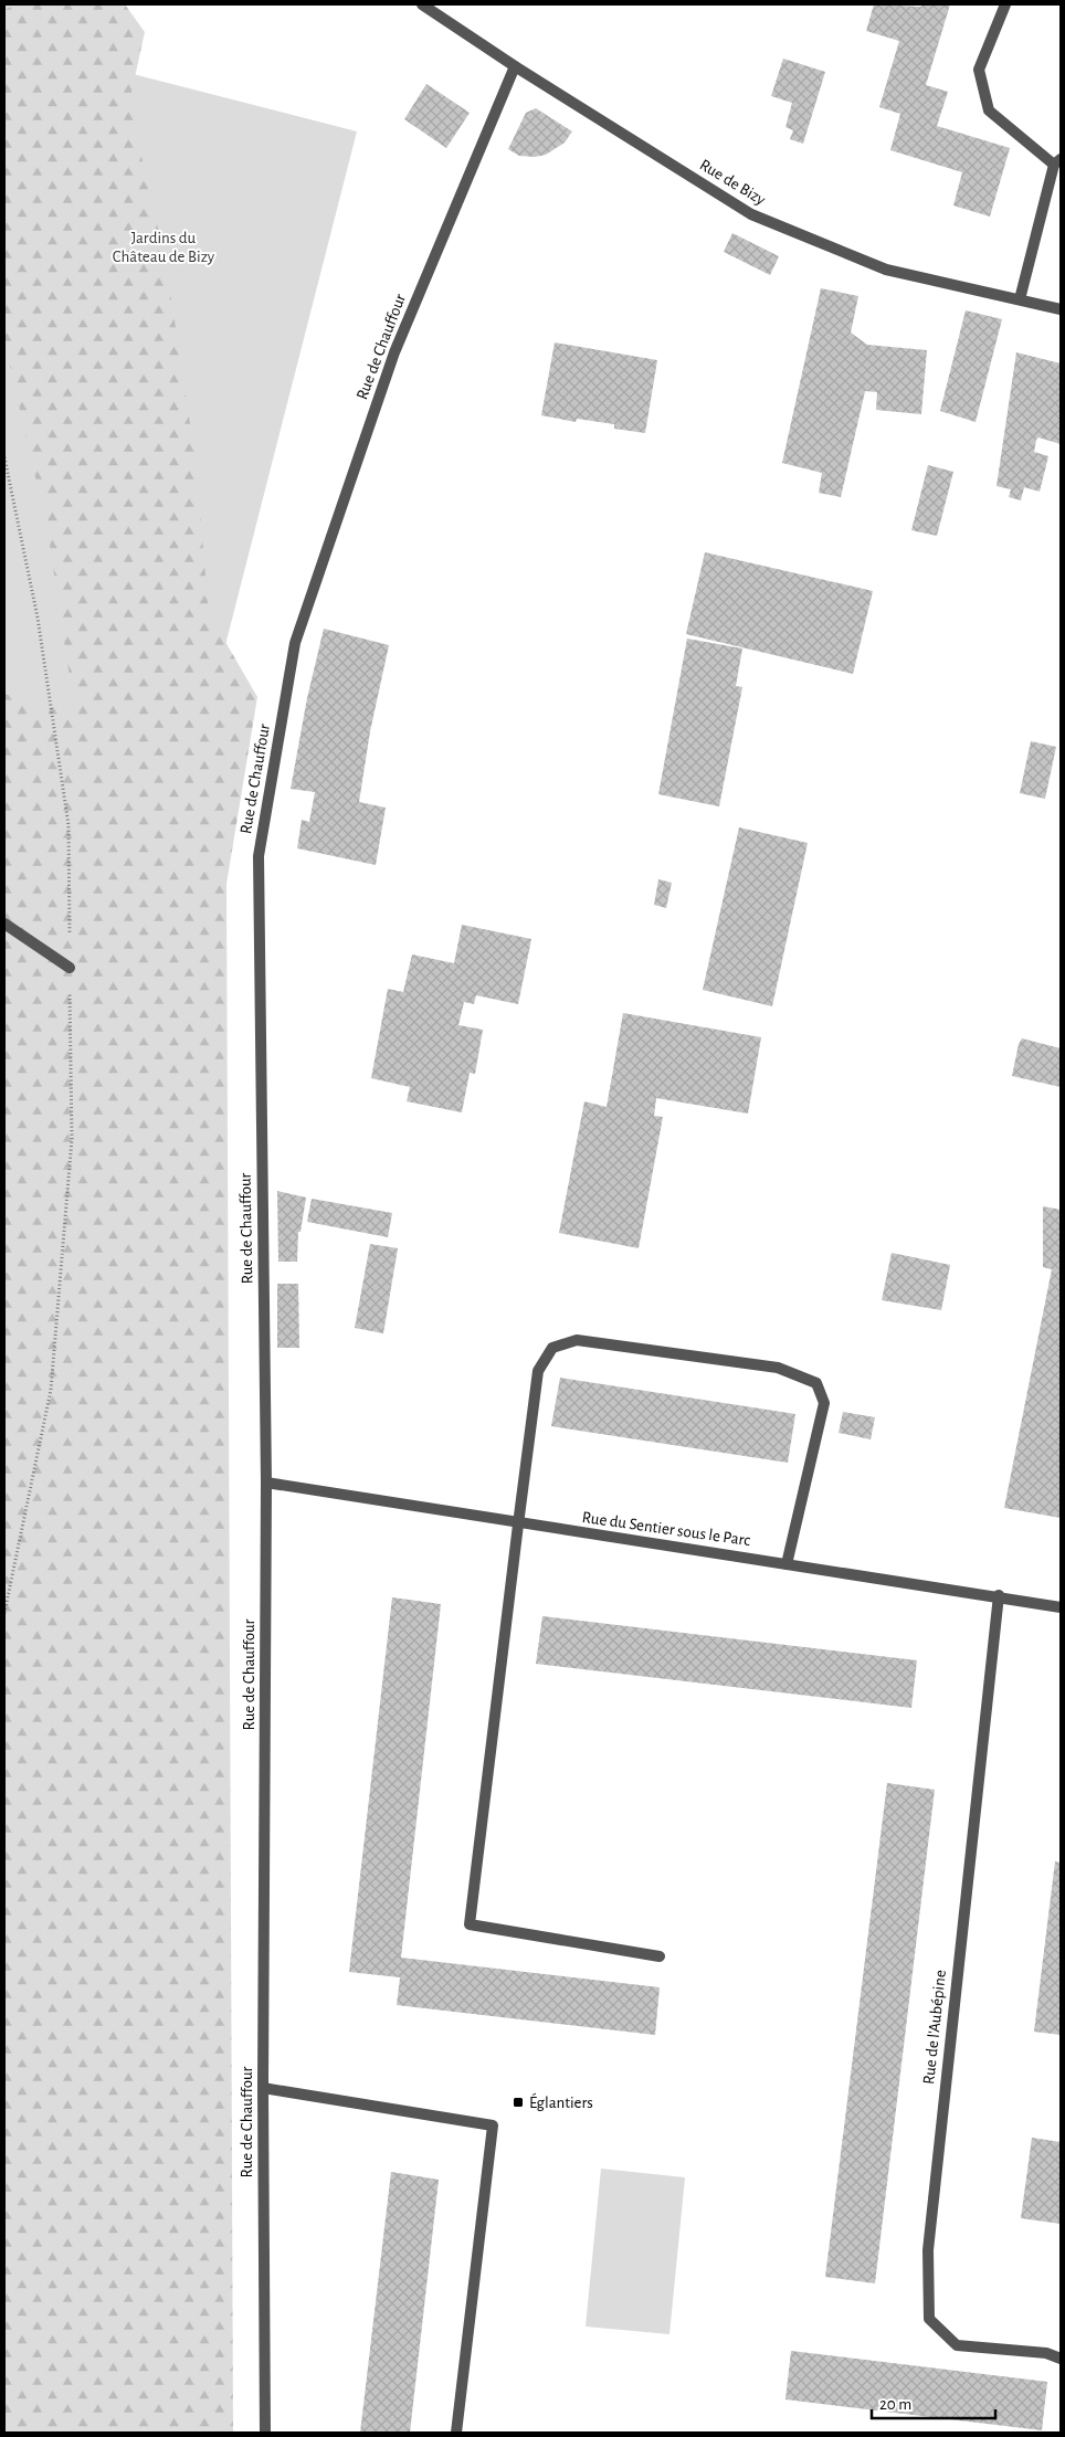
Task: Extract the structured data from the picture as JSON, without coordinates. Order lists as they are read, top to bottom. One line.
{"streets":{"street":["Rue de Bizy","Rue de Chauffour","Rue du Sentier sous le Parc","Rue de l'Aubépine"]},"crossings":[["Rue de Bizy","Rue de Chauffour"],["Rue de Chauffour","Rue du Sentier sous le Parc"],["Rue du Sentier sous le Parc","Rue de l'Aubépine"]],"parks":["Jardins du Château de Bizy"],"places":{"transit":["Églantiers"]},"scale_bar":"20 m"}
